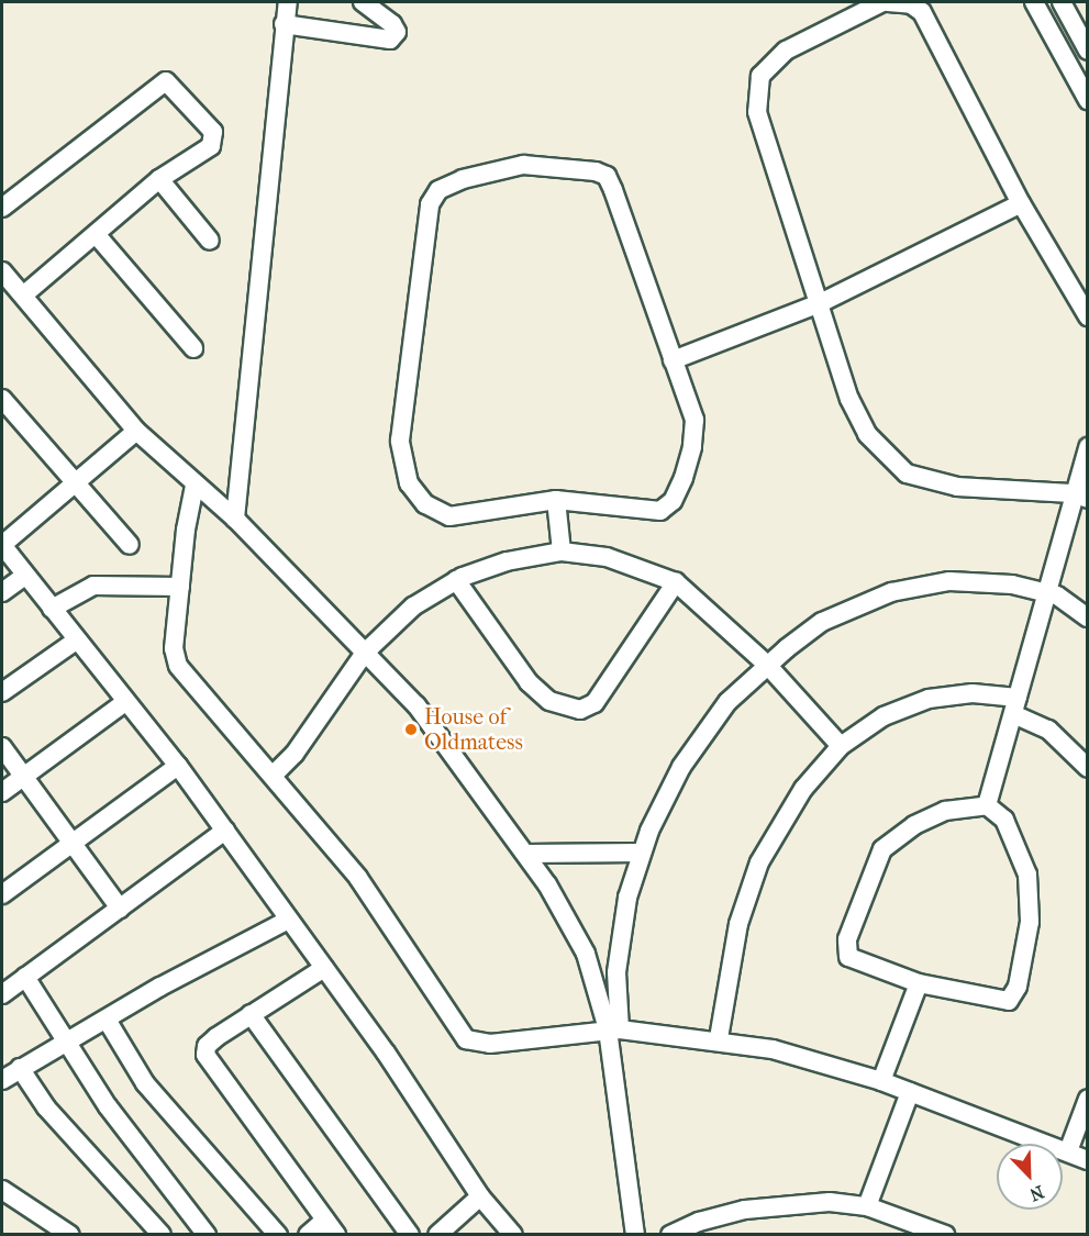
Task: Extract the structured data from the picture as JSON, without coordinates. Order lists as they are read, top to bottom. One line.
{"places":["House of Oldmatess"],"north":"bottom right"}
